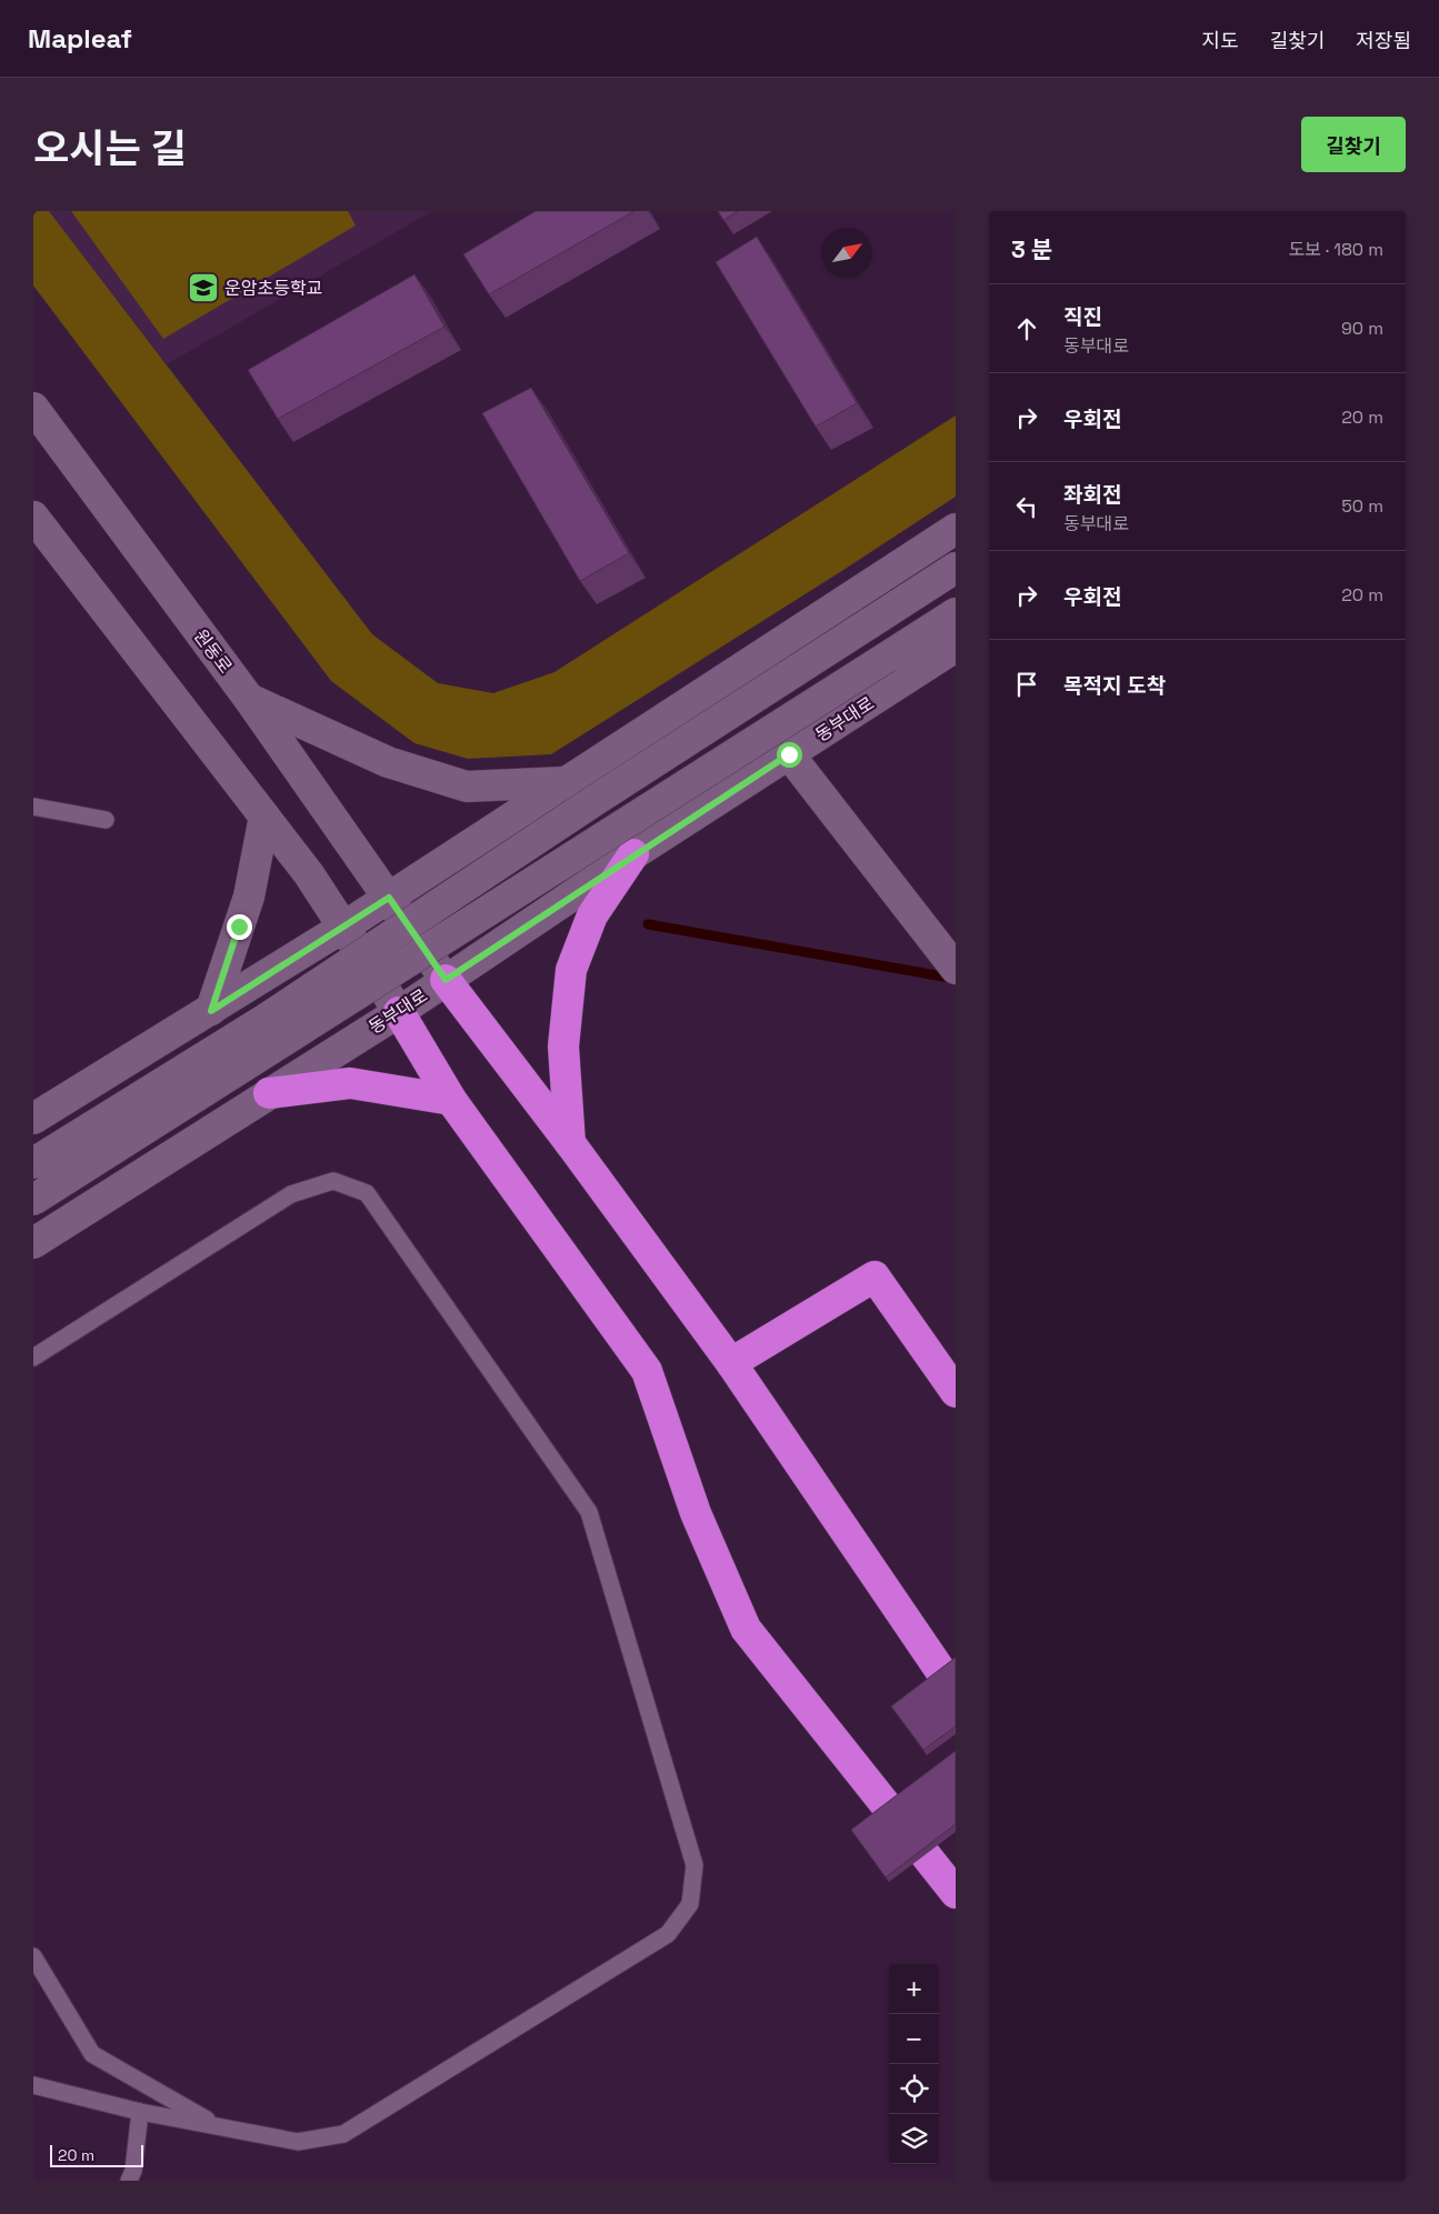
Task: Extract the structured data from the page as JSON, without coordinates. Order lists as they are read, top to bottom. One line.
{"streets":{"main road":["원동로","동부대로"]},"crossings":[["원동로","동부대로"]],"places":{"school or university":["운암초등학교"]},"scale_bar":"20 m","north":"top right","page":{"header":"Mapleaf","nav":["지도","길찾기","저장됨"],"title":"오시는 길","buttons":"길찾기","heading":["3 분","도보 · 180 m"],"list":[["직진","동부대로","90 m"],["우회전","20 m"],["좌회전","동부대로","50 m"],["우회전","20 m"],"목적지 도착"],"map_buttons":["+","−"],"scale":"20 m"}}
